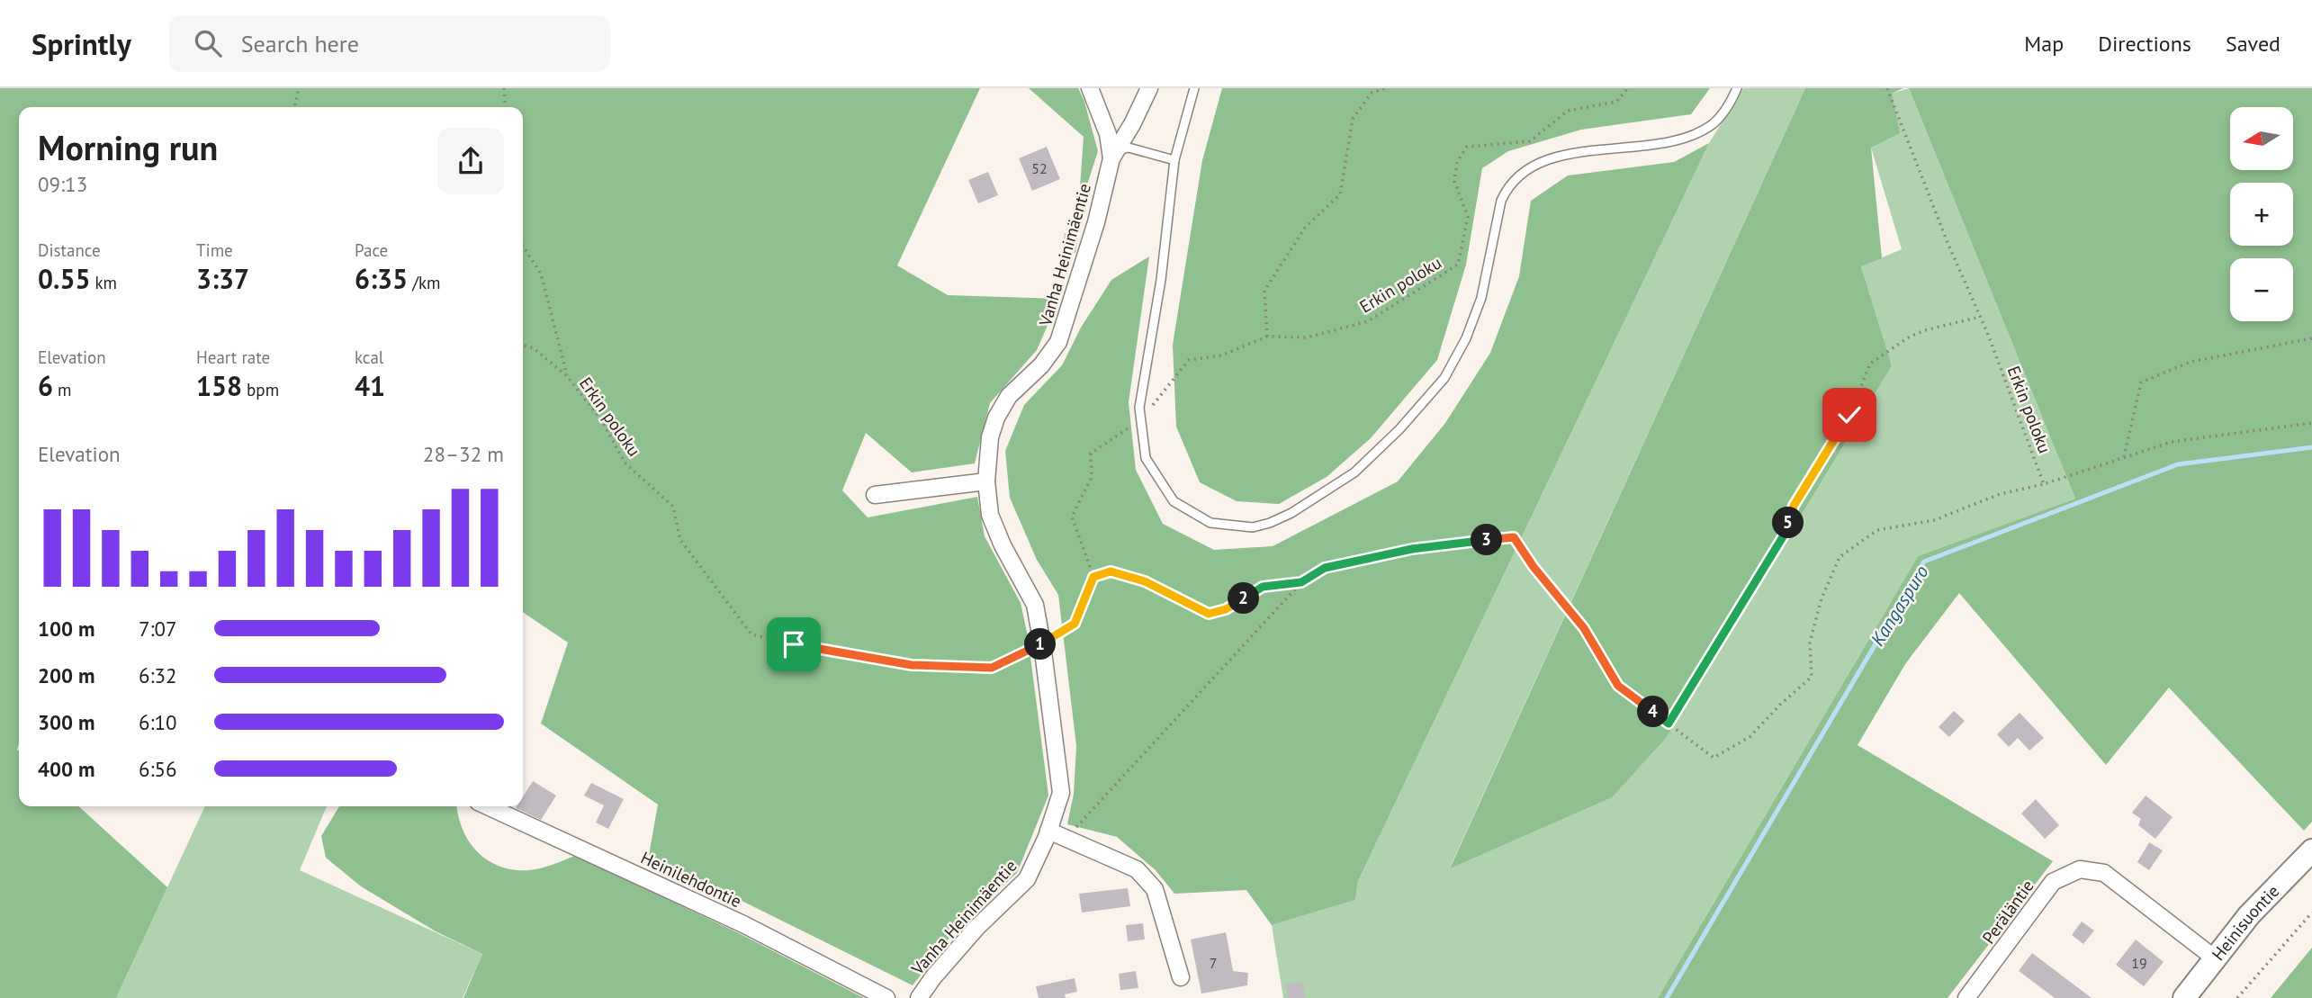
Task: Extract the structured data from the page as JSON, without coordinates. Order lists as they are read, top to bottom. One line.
{"streets":{"street":["Vanha Heinimäentie","Heinilehdontie","Peräläntie","Heinisuontie"],"path":["Erkin poloku"]},"crossings":[["Vanha Heinimäentie","Erkin poloku"],["Peräläntie","Heinisuontie"]],"water":["Kangaspuro"],"house_numbers":["52","7","19"],"north":"left","page":{"header":"Sprintly","search":"Search here","nav":["Map","Directions","Saved"],"map_buttons":["+","−"],"heading":["Morning run","09:13"],"stats":[["Distance","0.55 km"],["Time","3:37"],["Pace","6:35 /km"],["Elevation","6 m"],["Heart rate","158 bpm"],["kcal","41"]],"chart":["Elevation","28–32 m"],"pins":["5","3","2","1","4"],"list":[{"name":"100 m","note":"7:07"},{"name":"200 m","note":"6:32"},{"name":"300 m","note":"6:10"},{"name":"400 m","note":"6:56"}]}}
